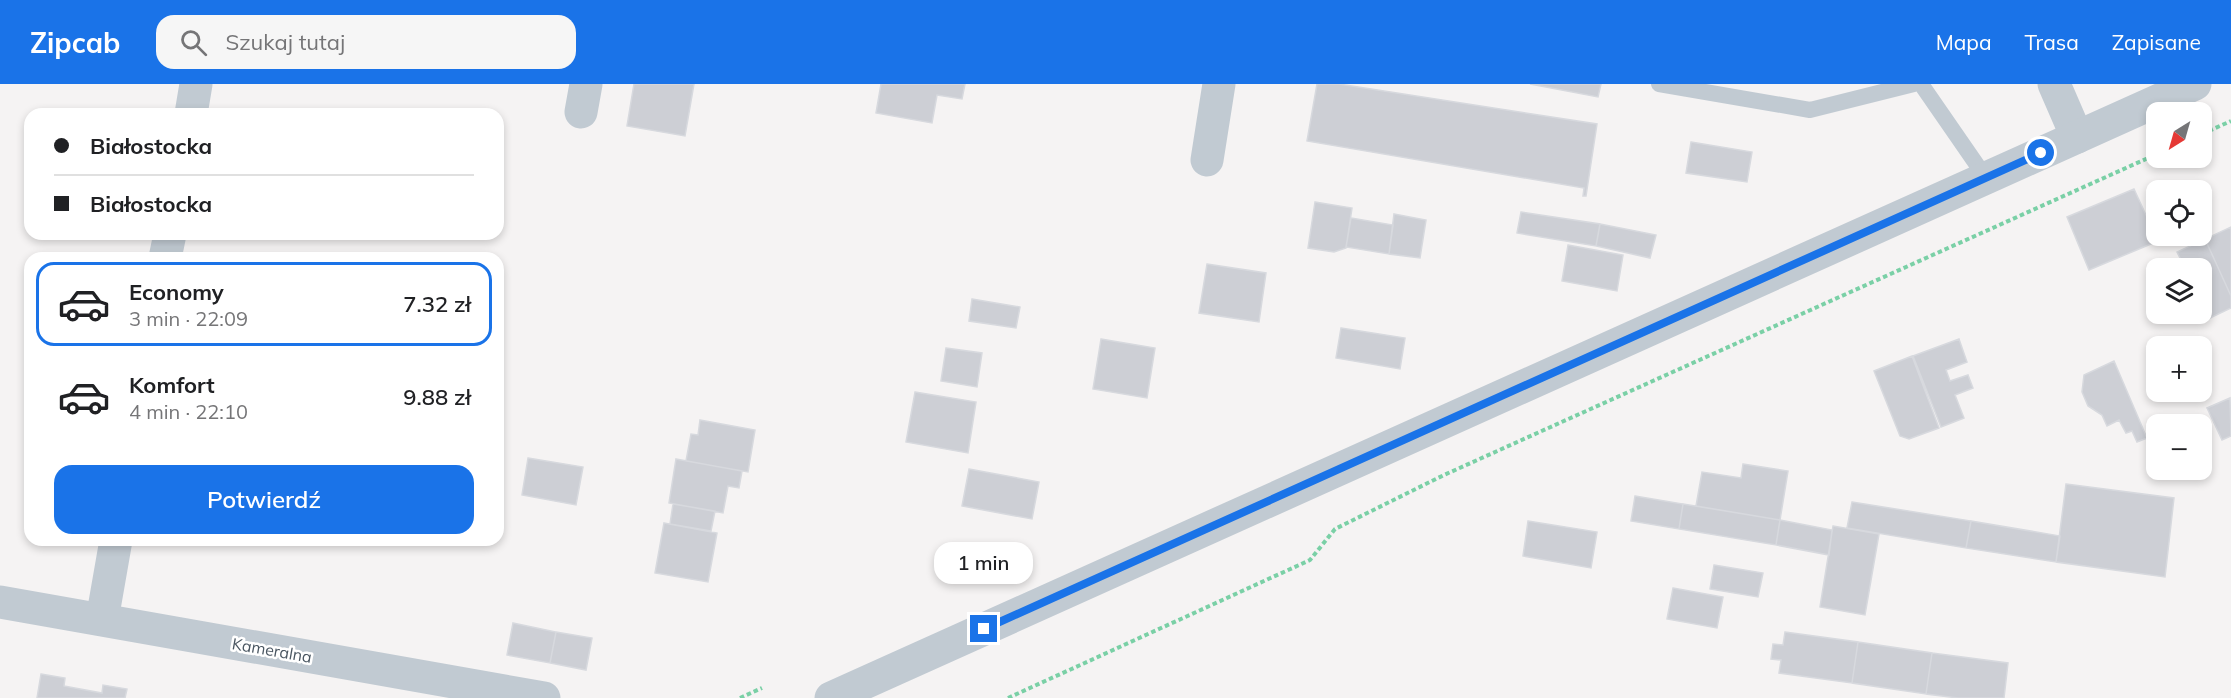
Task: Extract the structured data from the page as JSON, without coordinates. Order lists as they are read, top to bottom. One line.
{"streets":{"street":["Kameralna"]},"north":"bottom left","page":{"header":"Zipcab","search":"Szukaj tutaj","nav":["Mapa","Trasa","Zapisane"],"map_buttons":["+","−"],"banner":["Białostocka","Białostocka"],"list":[{"name":"Economy","note":"3 min · 22:09","value":"7.32 zł"},{"name":"Komfort","note":"4 min · 22:10","value":"9.88 zł"}],"buttons":"Potwierdź","bubble":"1 min"}}
